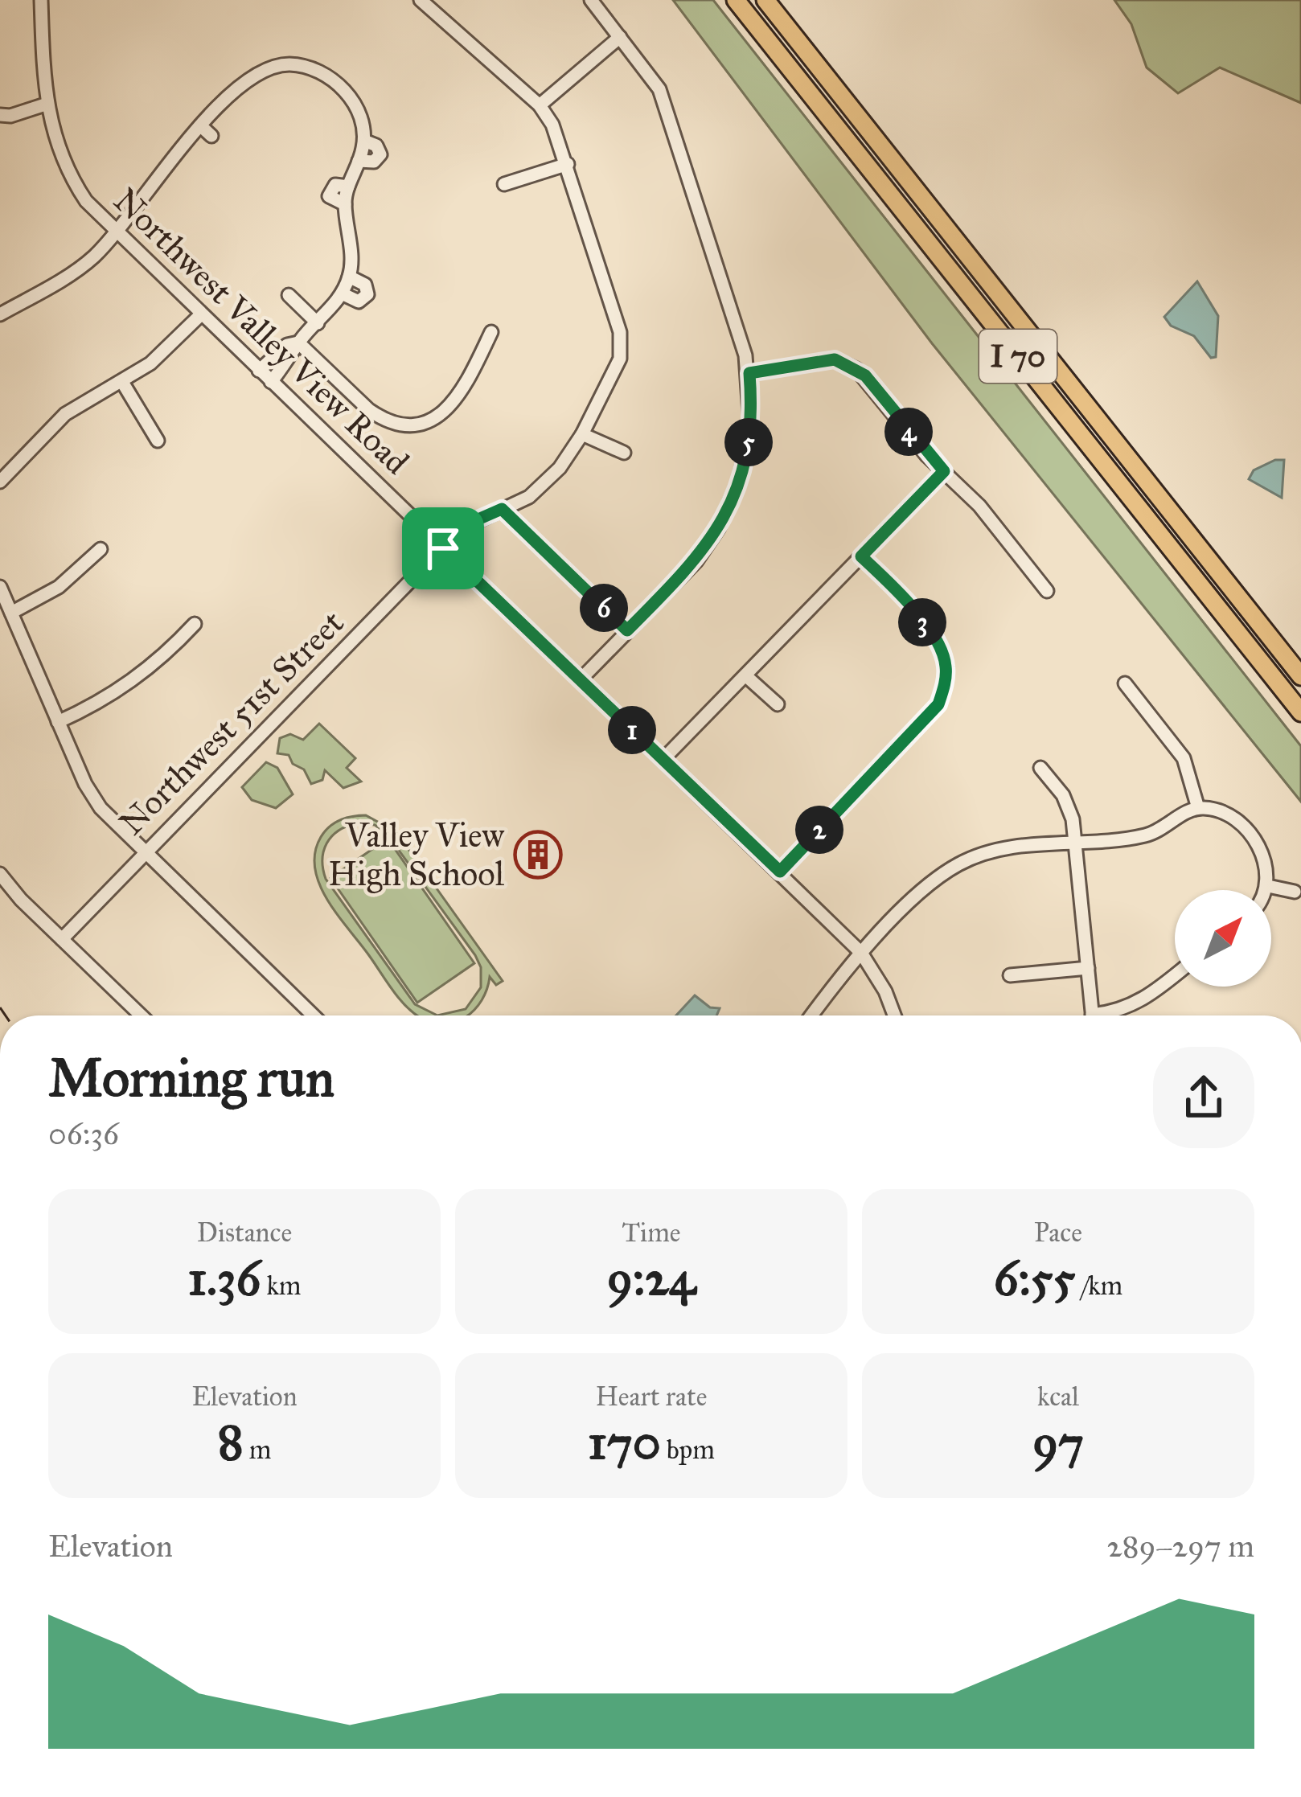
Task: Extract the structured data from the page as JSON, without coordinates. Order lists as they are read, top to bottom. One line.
{"streets":{"highway":["I 70"],"street":["Northwest Valley View Road","Northwest 51st Street"]},"crossings":[["Northwest Valley View Road","Northwest 51st Street"]],"places":{"building":["Valley View High School"]},"north":"top right","page":{"pins":["4","5","6","3","1","2"],"heading":["Morning run","06:36"],"stats":[["Distance","1.36 km"],["Time","9:24"],["Pace","6:55 /km"],["Elevation","8 m"],["Heart rate","170 bpm"],["kcal","97"]],"chart":["Elevation","289–297 m"]}}
